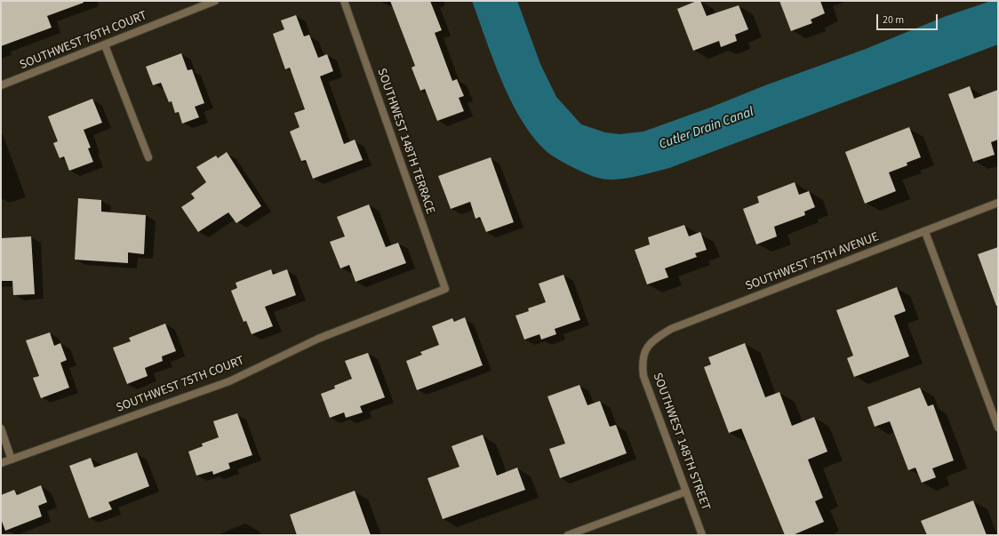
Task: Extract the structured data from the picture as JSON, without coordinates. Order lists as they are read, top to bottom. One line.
{"streets":{"street":["SOUTHWEST 76TH COURT","SOUTHWEST 148TH TERRACE","SOUTHWEST 75TH AVENUE","SOUTHWEST 75TH COURT","SOUTHWEST 148TH STREET"]},"crossings":[["SOUTHWEST 148TH TERRACE","SOUTHWEST 75TH COURT"],["SOUTHWEST 75TH AVENUE","SOUTHWEST 148TH STREET"]],"water":["Cutler Drain Canal"],"scale_bar":"20 m"}
